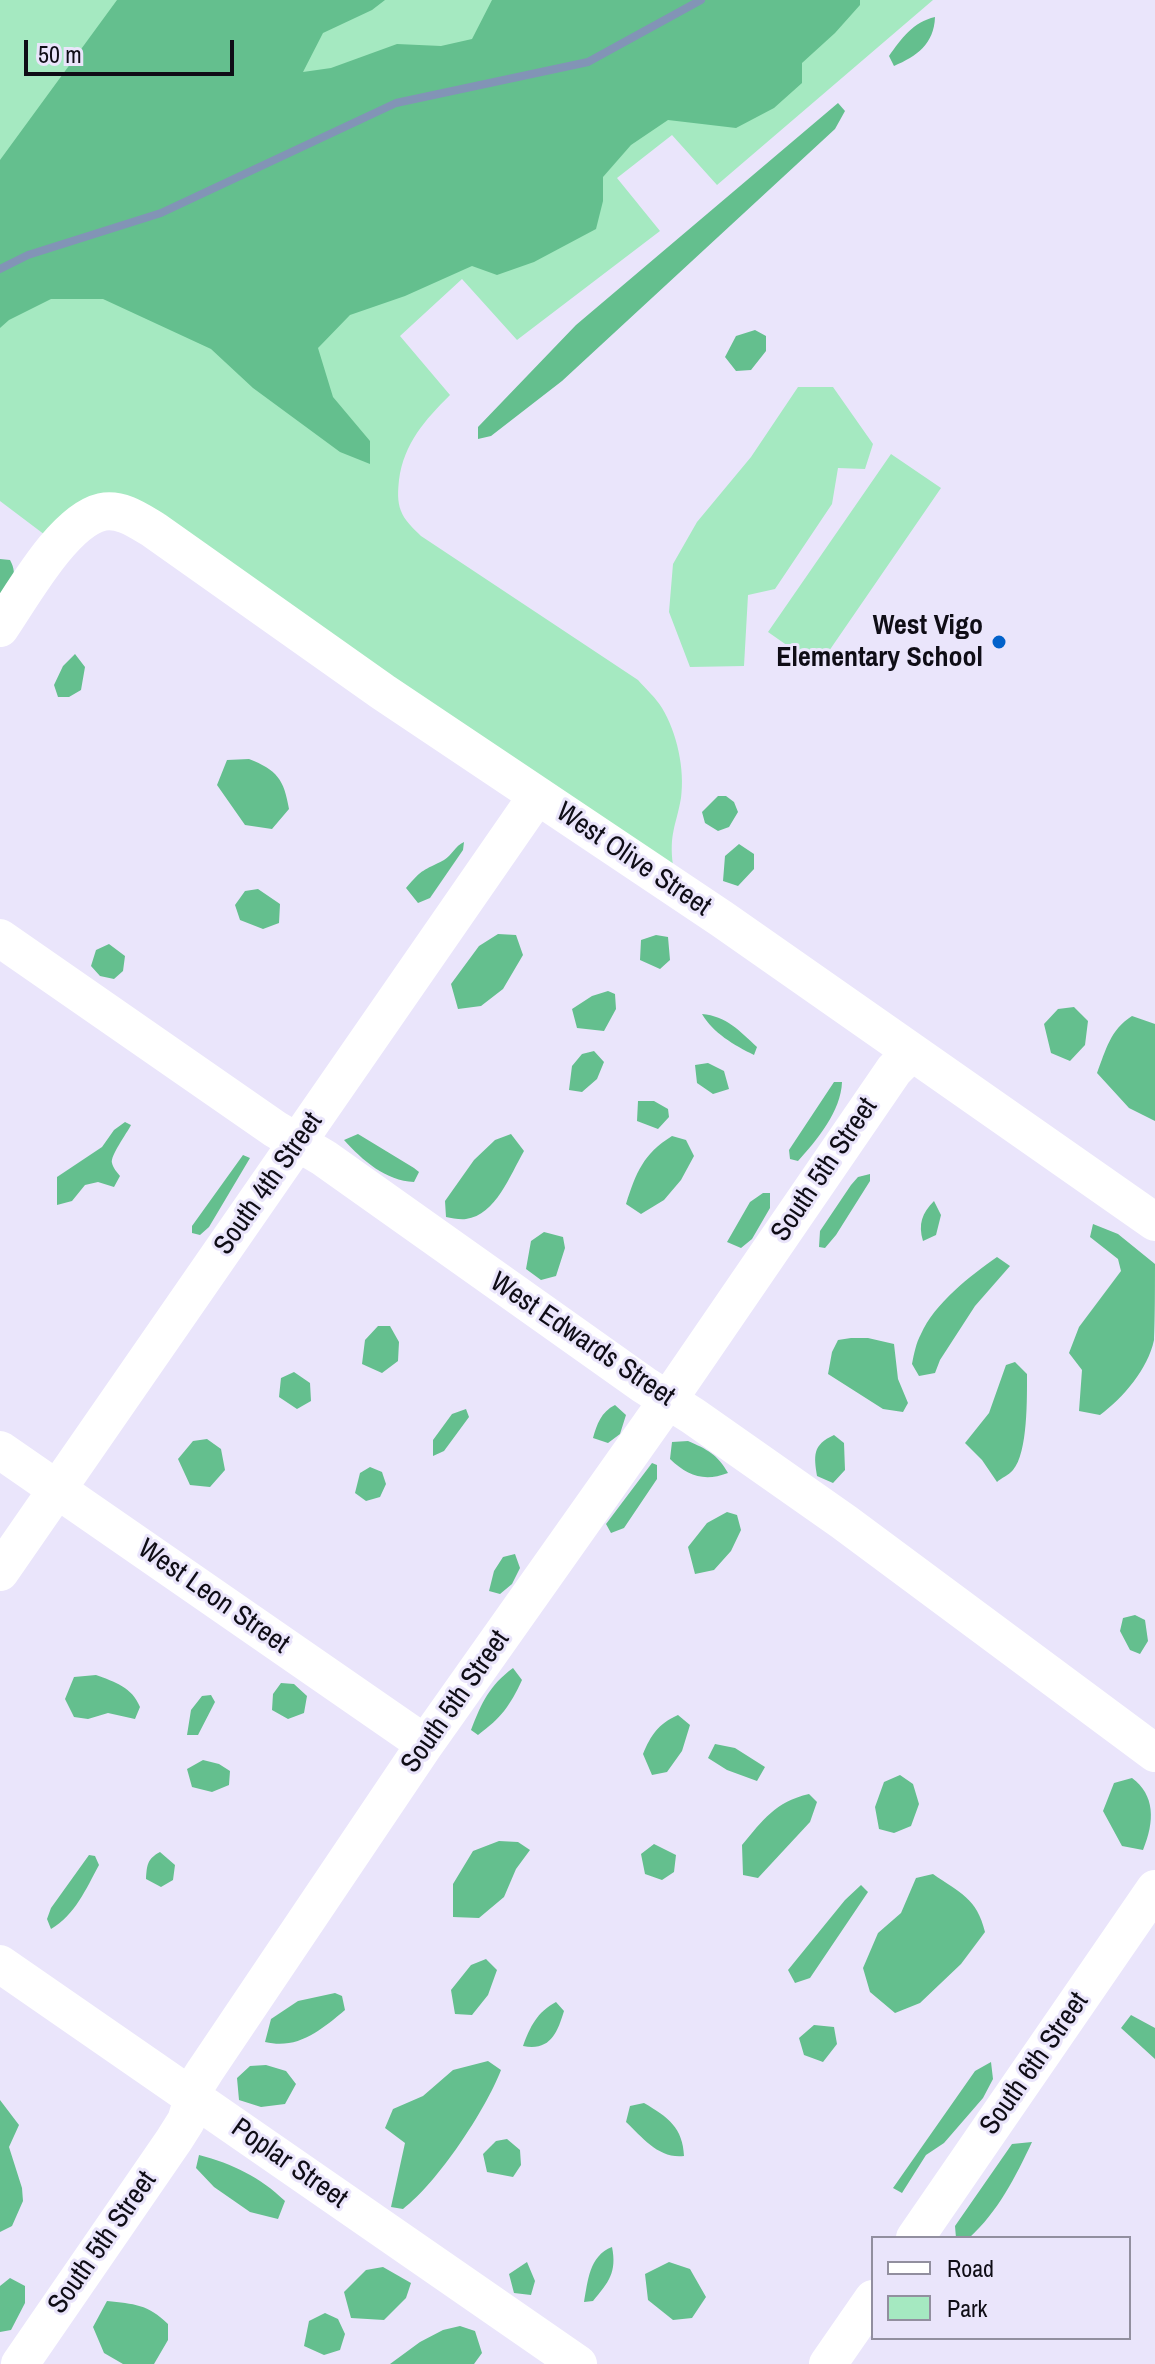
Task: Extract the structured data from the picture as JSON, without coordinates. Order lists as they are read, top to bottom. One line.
{"streets":{"street":["West Olive Street","South 5th Street","South 4th Street","West Edwards Street","West Leon Street","South 6th Street","Poplar Street"]},"crossings":[["West Olive Street","South 5th Street"],["West Olive Street","South 4th Street"],["South 5th Street","West Edwards Street"],["South 5th Street","West Leon Street"],["South 5th Street","Poplar Street"],["South 4th Street","West Edwards Street"],["South 4th Street","West Leon Street"]],"places":["West Vigo Elementary School"],"legend":["Road","Park"],"scale_bar":"50 m"}
